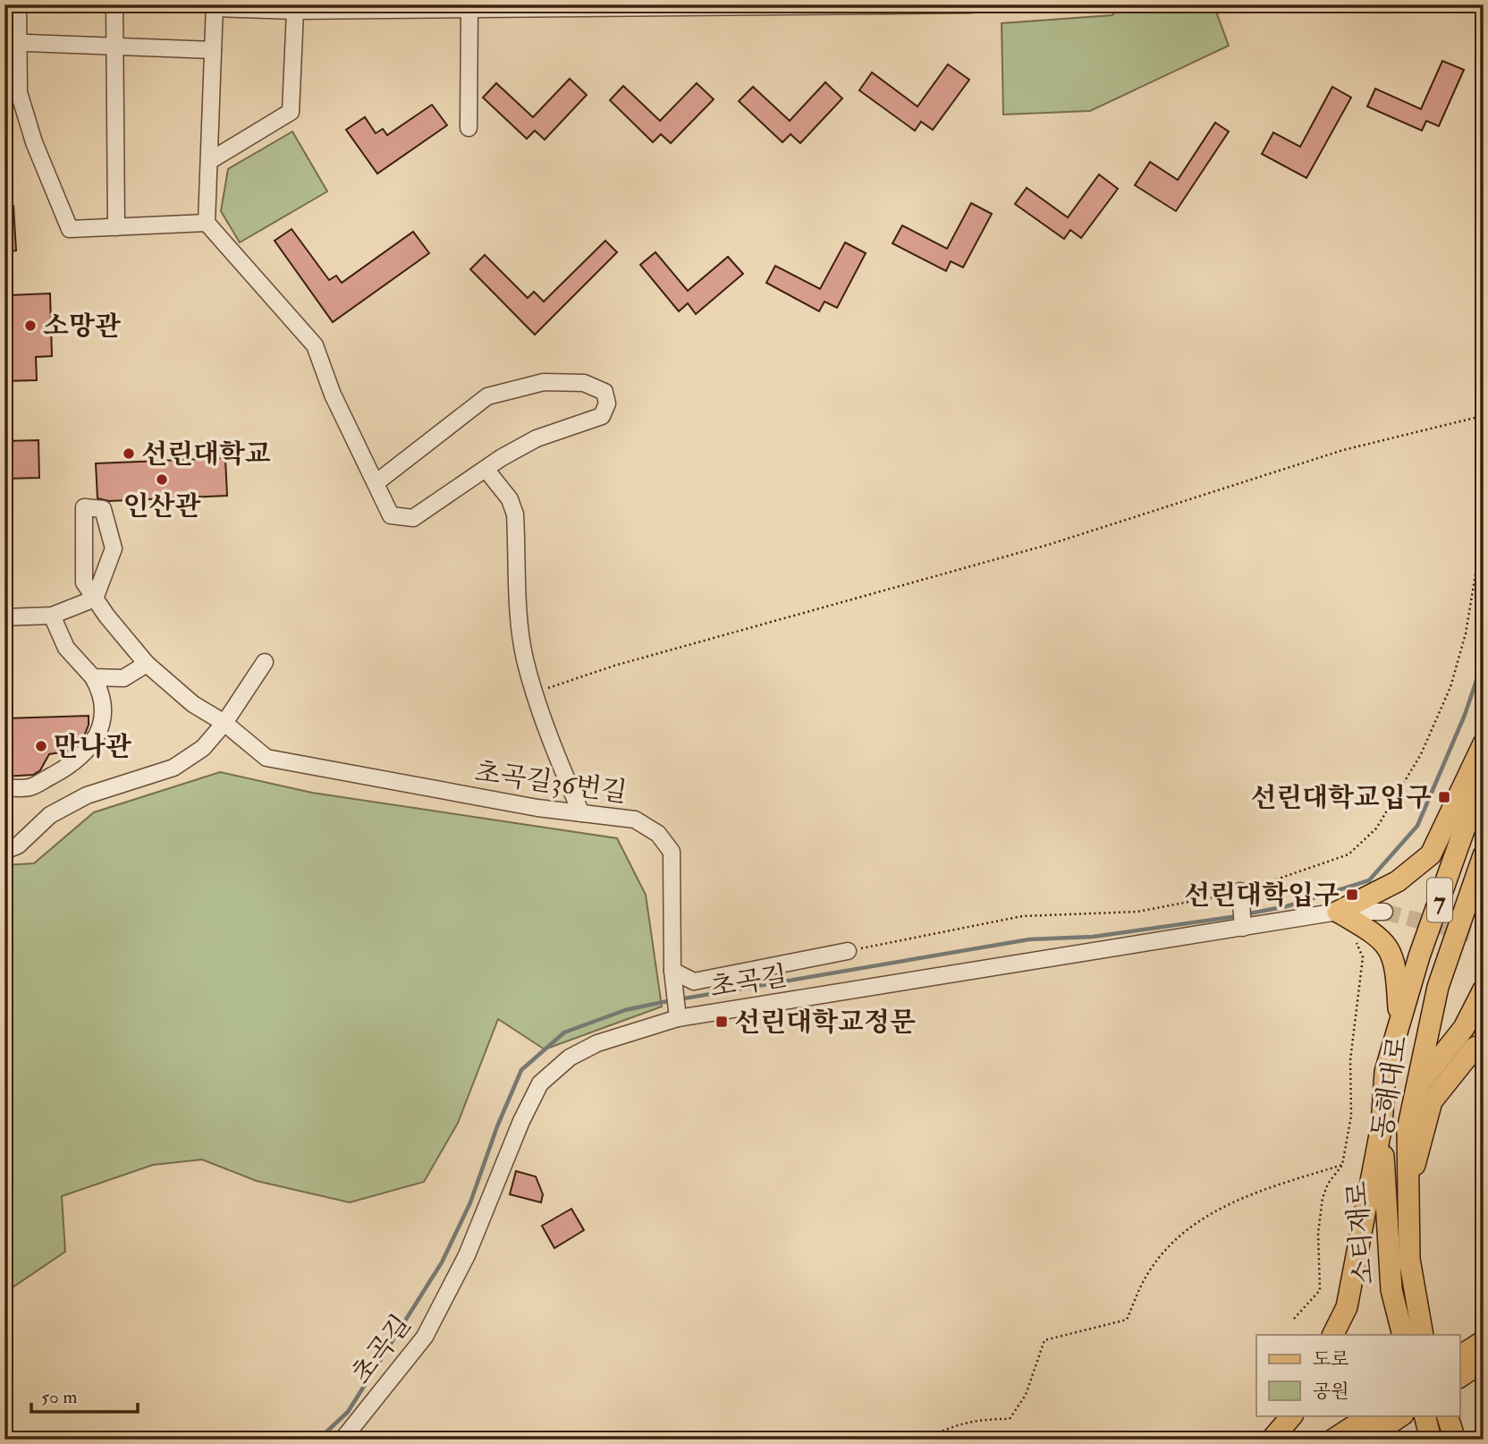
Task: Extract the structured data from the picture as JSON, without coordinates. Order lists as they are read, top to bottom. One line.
{"streets":{"main road":["7","동해대로","소티재로"],"street":["초곡길36번길","초곡길"]},"crossings":[["초곡길36번길","초곡길"],["동해대로","소티재로"]],"places":{"other":["소망관","선린대학교","인산관","만나관"],"transit":["선린대학교입구","선린대학입구","선린대학교정문"]},"legend":["도로","공원"],"scale_bar":"50 m"}
